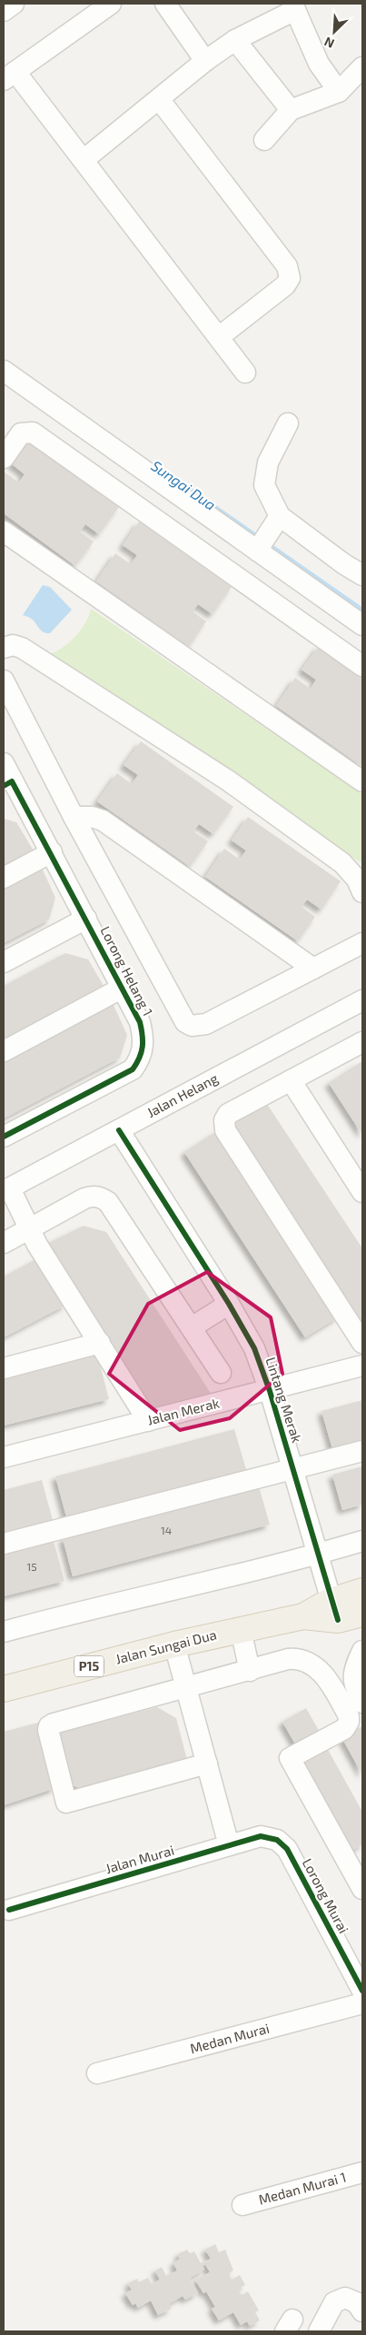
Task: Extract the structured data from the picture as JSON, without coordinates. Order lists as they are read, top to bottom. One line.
{"streets":{"main road":["Jalan Sungai Dua","P15"],"street":["Lorong Helang 1","Jalan Helang","Lintang Merak","Jalan Merak","Jalan Murai","Lorong Murai","Medan Murai","Medan Murai 1"]},"crossings":[["Jalan Helang","Lintang Merak"],["Lintang Merak","Jalan Merak"],["Lintang Merak","Jalan Sungai Dua"],["Jalan Murai","Lorong Murai"]],"water":["Sungai Dua"],"house_numbers":["14","15"],"north":"bottom left"}
